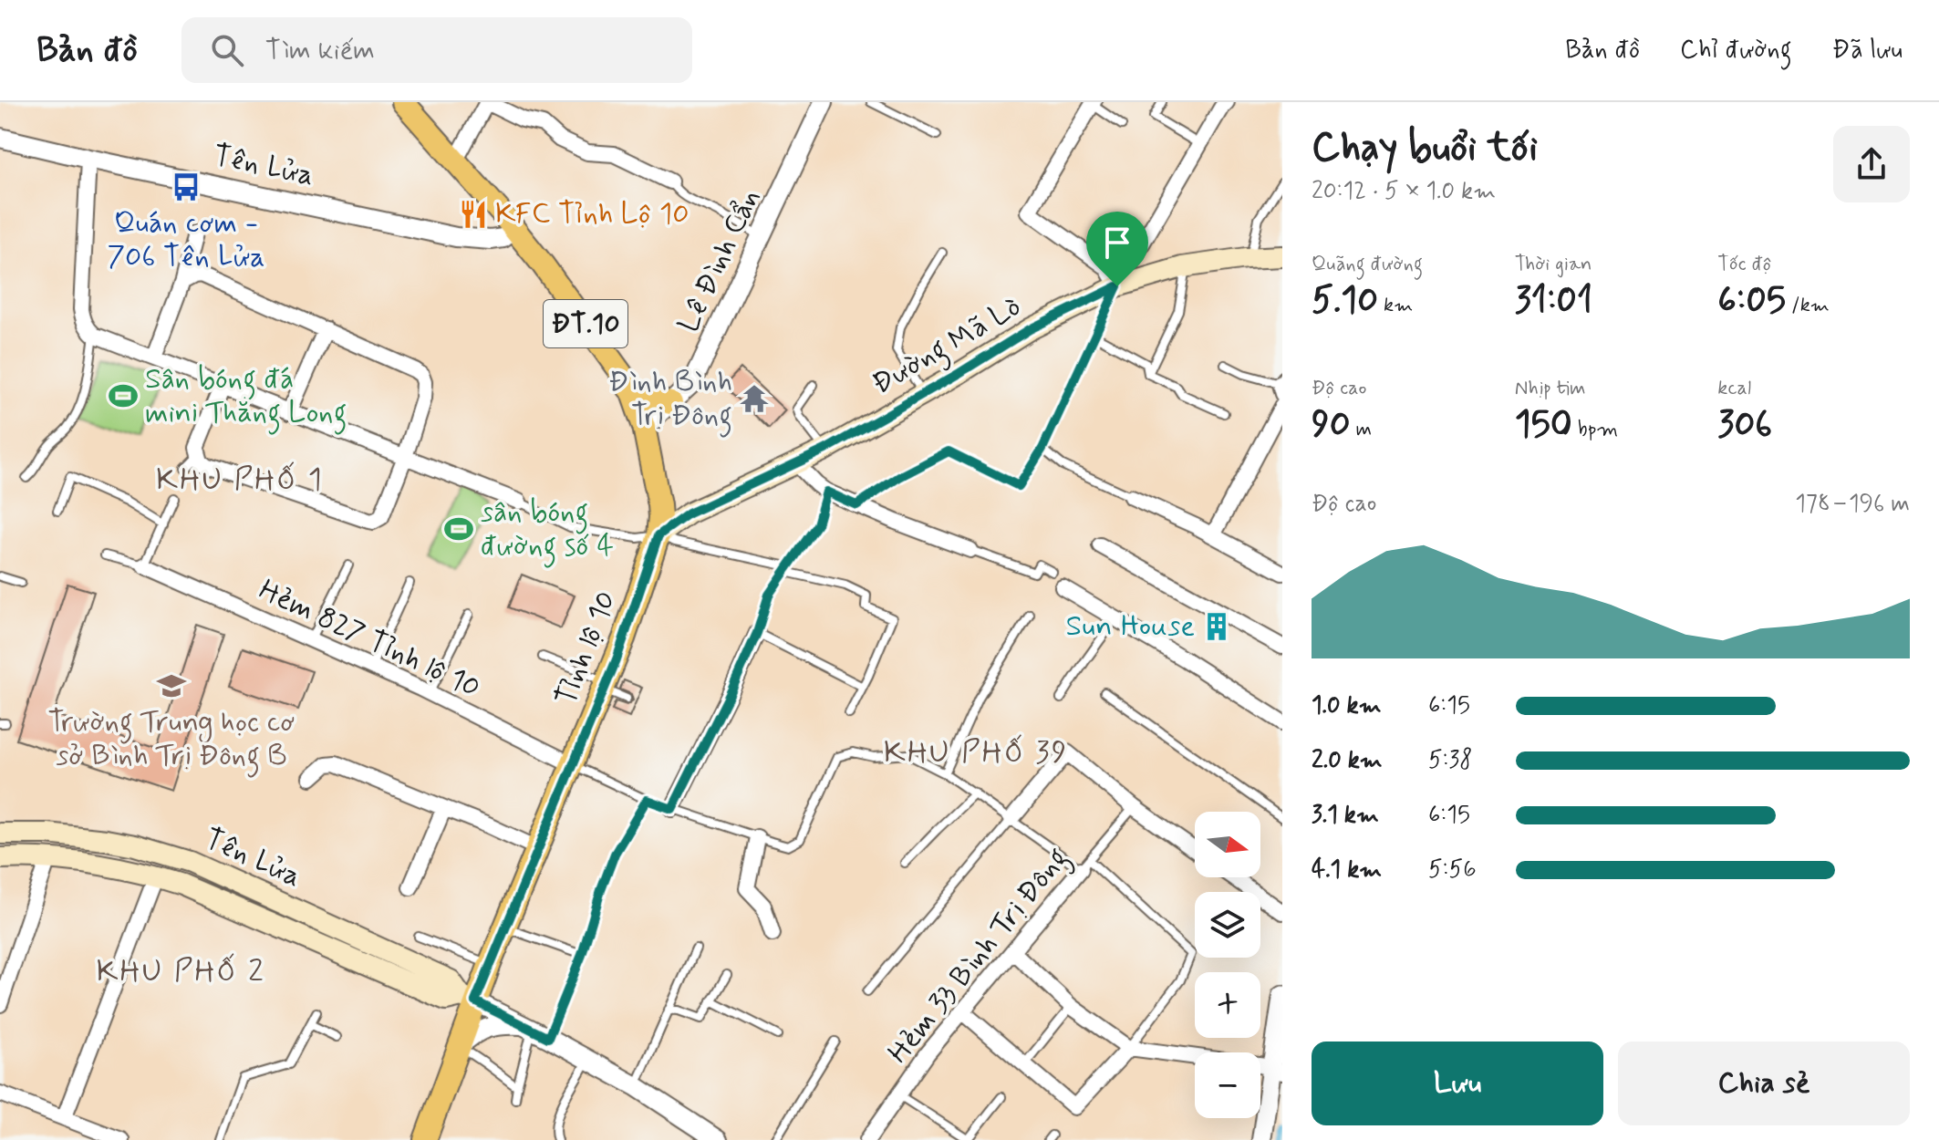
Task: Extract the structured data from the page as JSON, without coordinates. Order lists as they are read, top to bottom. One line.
{"streets":{"main road":["Tên Lửa","ĐT.10","Đường Mã Lò","Tỉnh lộ 10"],"street":["Lê Đình Cẩn","Hẻm 827 Tỉnh lộ 10","Hẻm 33 Bình Trị Đông"]},"crossings":[["Tên Lửa","Tỉnh lộ 10"],["Lê Đình Cẩn","Tỉnh lộ 10"],["Đường Mã Lò","Tỉnh lộ 10"],["Hẻm 827 Tỉnh lộ 10","Tỉnh lộ 10"]],"districts":["KHU PHỐ 1","KHU PHỐ 39","KHU PHỐ 2"],"places":{"bus stop":["Quán cơm - 706 Tên Lửa"],"restaurant":["KFC Tỉnh Lộ 10"],"sports":["Sân bóng đá mini Thăng Long","sân bóng đường số 4"],"temple":["Đình Bình Trị Đông"],"building":["Sun House"],"school or university":["Trường Trung học cơ sở Bình Trị Đông B"]},"north":"right","page":{"header":"Bản đồ","search":"Tìm kiếm","nav":["Bản đồ","Chỉ đường","Đã lưu"],"heading":["Chạy buổi tối","20:12 · 5 × 1.0 km"],"stats":[["Quãng đường","5.10 km"],["Thời gian","31:01"],["Tốc độ","6:05 /km"],["Độ cao","90 m"],["Nhịp tim","150 bpm"],["kcal","306"]],"chart":["Độ cao","178–196 m"],"list":[{"name":"1.0 km","note":"6:15"},{"name":"2.0 km","note":"5:38"},{"name":"3.1 km","note":"6:15"},{"name":"4.1 km","note":"5:56"}],"map_buttons":["+","−"],"buttons":["Lưu","Chia sẻ"]}}
